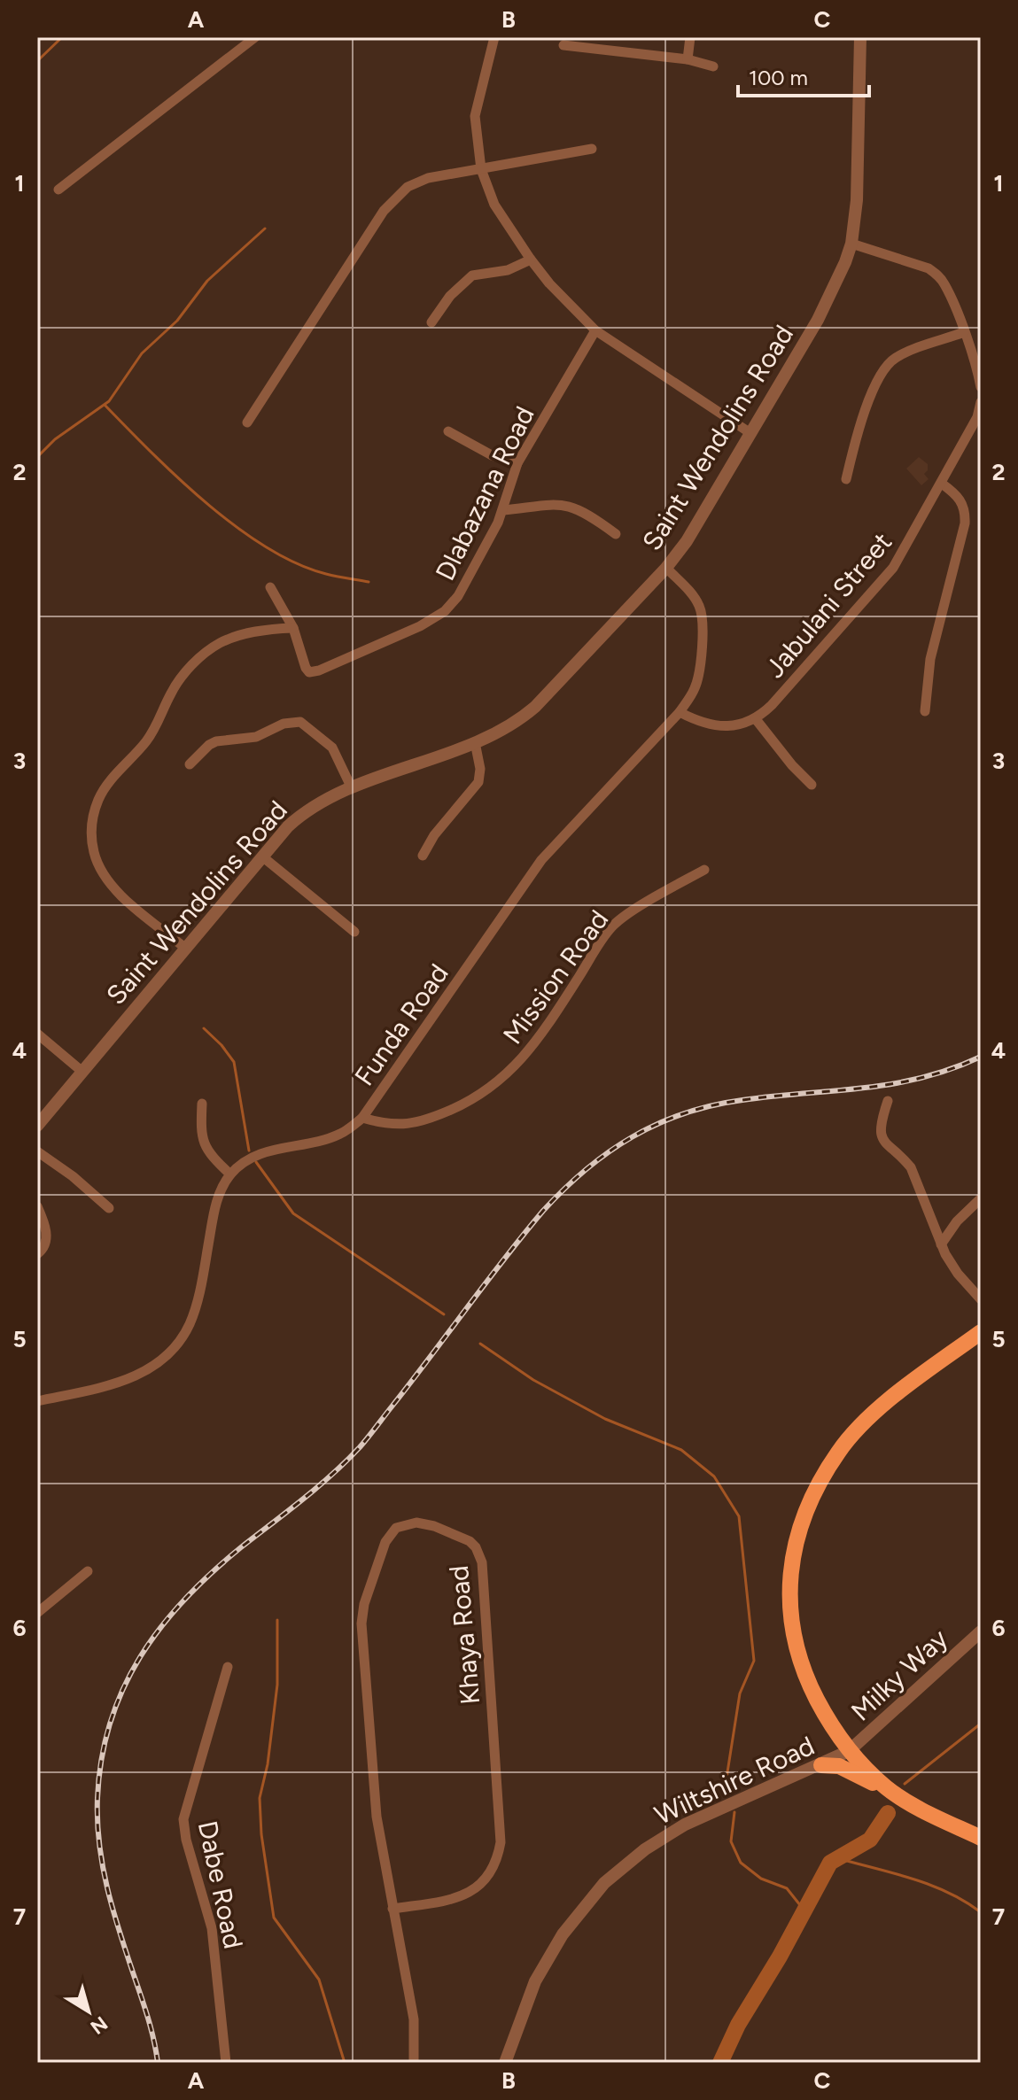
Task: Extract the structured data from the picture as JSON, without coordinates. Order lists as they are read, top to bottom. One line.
{"streets":{"street":["Saint Wendolins Road","Dlabazana Road","Jabulani Street","Mission Road","Funda Road","Khaya Road","Milky Way","Wiltshire Road","Dabe Road"]},"crossings":[["Saint Wendolins Road","Funda Road"],["Mission Road","Funda Road"],["Milky Way","Wiltshire Road"]],"scale_bar":"100 m","north":"bottom right","grid":{"columns":["A","B","C"],"rows":["1","2","3","4","5","6","7"]}}
